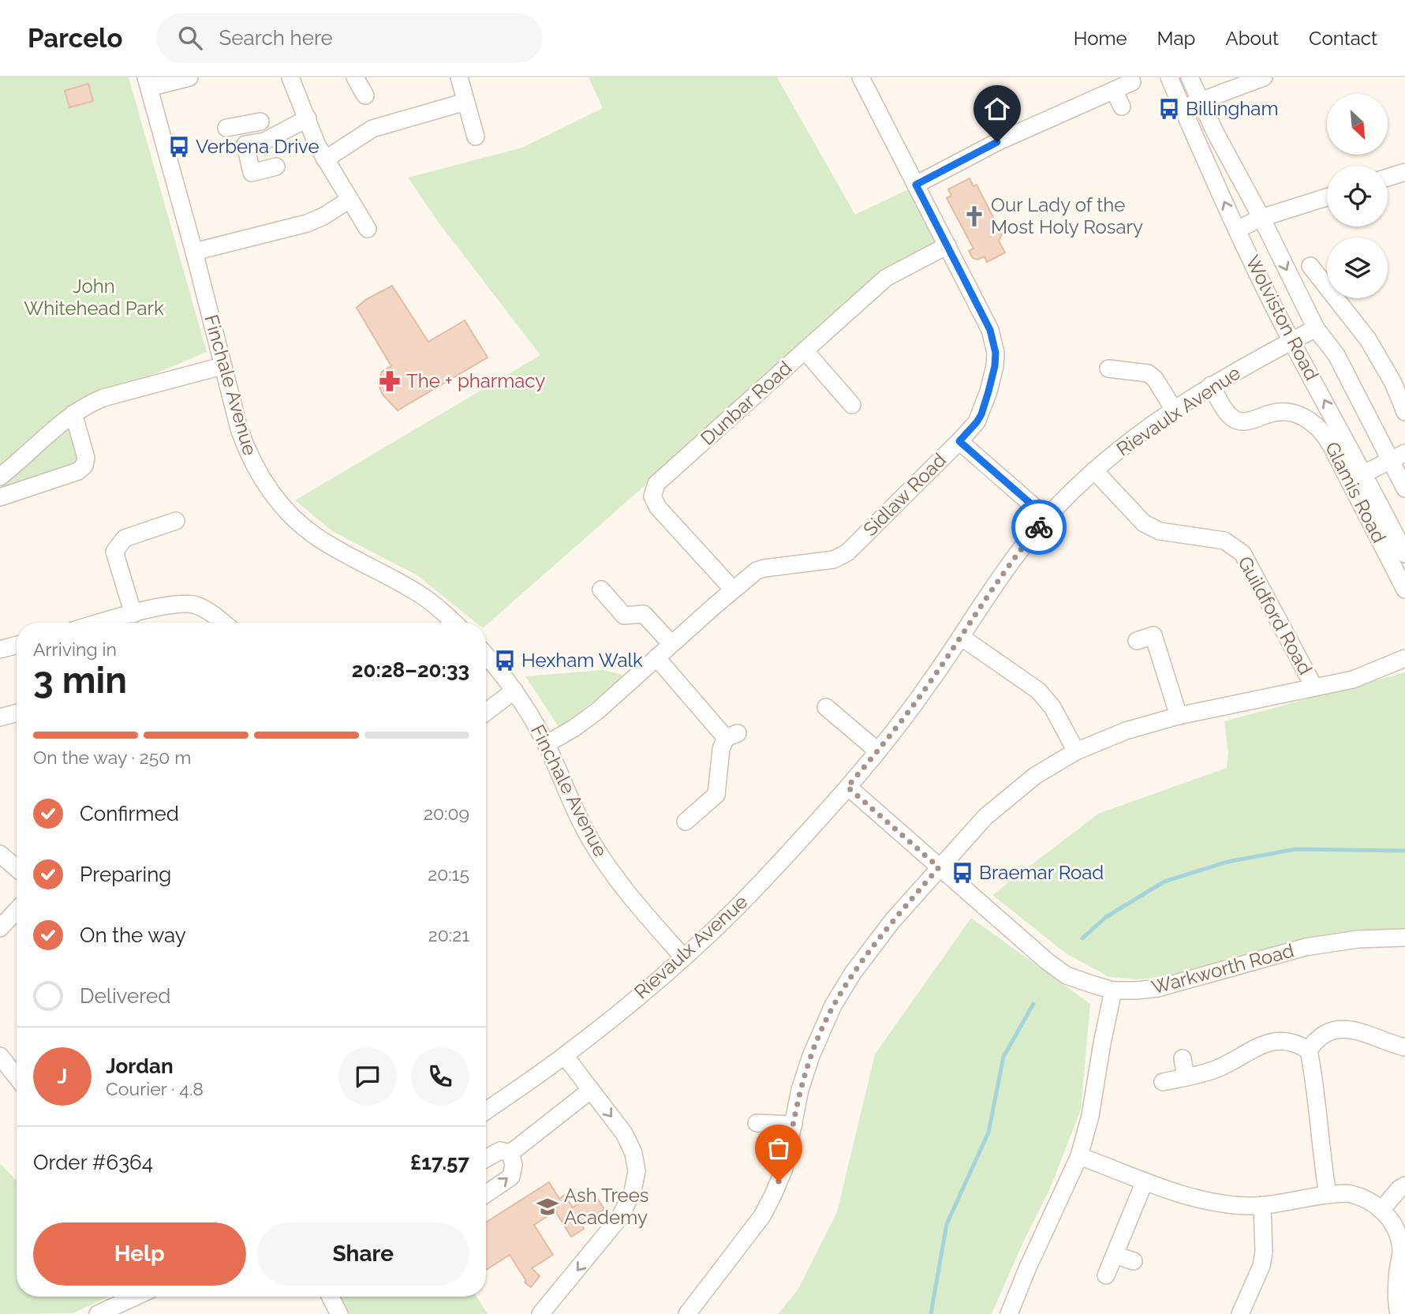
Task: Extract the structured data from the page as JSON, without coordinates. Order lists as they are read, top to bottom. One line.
{"streets":{"street":["Wolviston Road","Finchale Avenue","Dunbar Road","Rievaulx Avenue","Glamis Road","Sidlaw Road","Guildford Road","Warkworth Road"]},"crossings":[["Wolviston Road","Rievaulx Avenue"],["Finchale Avenue","Rievaulx Avenue"],["Finchale Avenue","Sidlaw Road"],["Dunbar Road","Sidlaw Road"],["Rievaulx Avenue","Glamis Road"],["Rievaulx Avenue","Guildford Road"],["Rievaulx Avenue","Warkworth Road"]],"parks":["John Whitehead Park"],"places":{"bus stop":["Billingham","Verbena Drive","Hexham Walk","Braemar Road"],"church":["Our Lady of the Most Holy Rosary"],"pharmacy":["The + pharmacy"],"school or university":["Ash Trees Academy"]},"north":"bottom right","page":{"header":"Parcelo","search":"Search here","nav":["Home","Map","About","Contact"],"heading":["3 min","Arriving in","20:28–20:33"],"panel":["Jordan","Courier · 4.8","Order #6364","£17.57"],"bar":"On the way · 250 m","list":[["Confirmed","20:09"],["Preparing","20:15"],["On the way","20:21"],"Delivered"],"round":"J","buttons":["Help","Share"]}}
